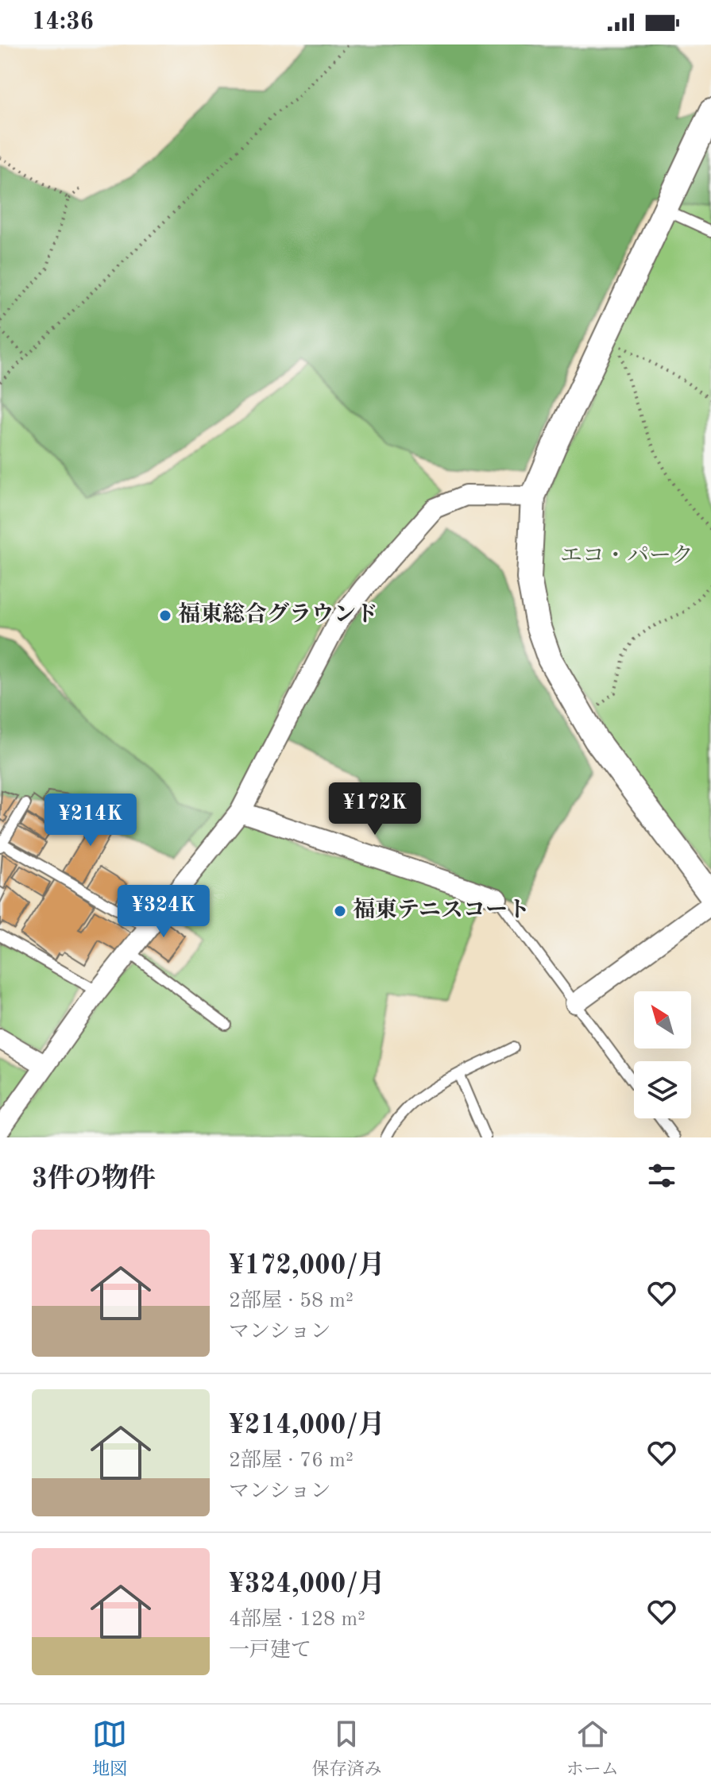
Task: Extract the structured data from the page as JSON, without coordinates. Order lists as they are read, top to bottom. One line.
{"parks":["エコ・パーク"],"places":["福東総合グラウンド","福東テニスコート"],"north":"top left","page":{"status":"14:36","price":["¥172K","¥214K","¥324K"],"heading":"3件の物件","list":[{"name":"¥172,000/月","note":"2部屋 · 58 m² · マンション"},{"name":"¥214,000/月","note":"2部屋 · 76 m² · マンション"},{"name":"¥324,000/月","note":"4部屋 · 128 m² · 一戸建て"}],"tabs":["地図","保存済み","ホーム"]}}
